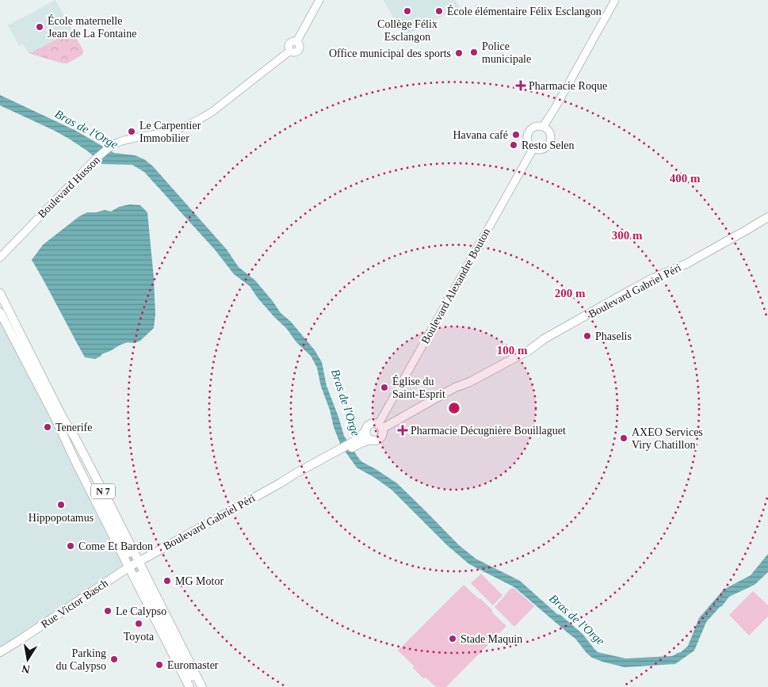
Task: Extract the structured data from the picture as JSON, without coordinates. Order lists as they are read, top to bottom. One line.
{"streets":{"main road":["Boulevard Gabriel Péri","N 7","Rue Victor Basch"],"street":["Boulevard Husson","Boulevard Alexandre Bouton"]},"crossings":[["Boulevard Alexandre Bouton","Boulevard Gabriel Péri"],["Boulevard Gabriel Péri","N 7"],["Boulevard Gabriel Péri","Rue Victor Basch"],["N 7","Rue Victor Basch"]],"water":["Bras de l'Orge"],"places":{"other":["Collège Félix Esclangon","École élémentaire Félix Esclangon","École maternelle Jean de La Fontaine","Police municipale","Office municipal des sports","Le Carpentier Immobilier","Havana café","Resto Selen","Phaselis","Église du Saint-Esprit","Tenerife","AXEO Services Viry Chatillon","Hippopotamus","Come Et Bardon","MG Motor","Le Calypso","Toyota","Stade Maquin","Parking du Calypso","Euromaster"],"health":["Pharmacie Roque","Pharmacie Décugnière Bouillaguet"]},"north":"bottom","rings":["400 m","300 m","200 m","100 m"]}
